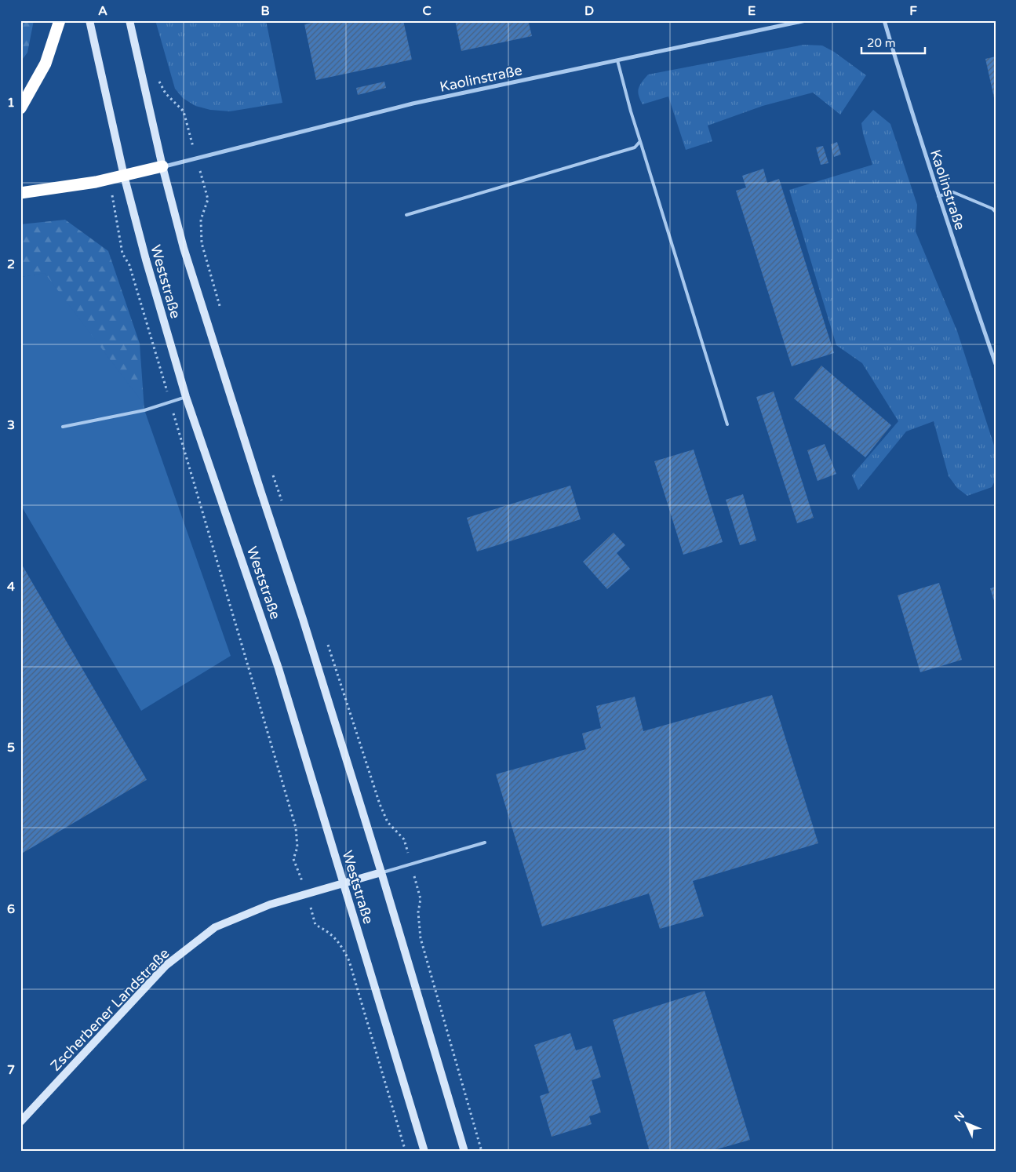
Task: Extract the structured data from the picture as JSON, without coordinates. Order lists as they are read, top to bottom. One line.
{"streets":{"main road":["Weststraße","Zscherbener Landstraße"],"street":["Kaolinstraße"]},"crossings":[["Kaolinstraße","Weststraße"],["Weststraße","Zscherbener Landstraße"]],"scale_bar":"20 m","north":"top left","grid":{"columns":["A","B","C","D","E","F"],"rows":["1","2","3","4","5","6","7"]}}
